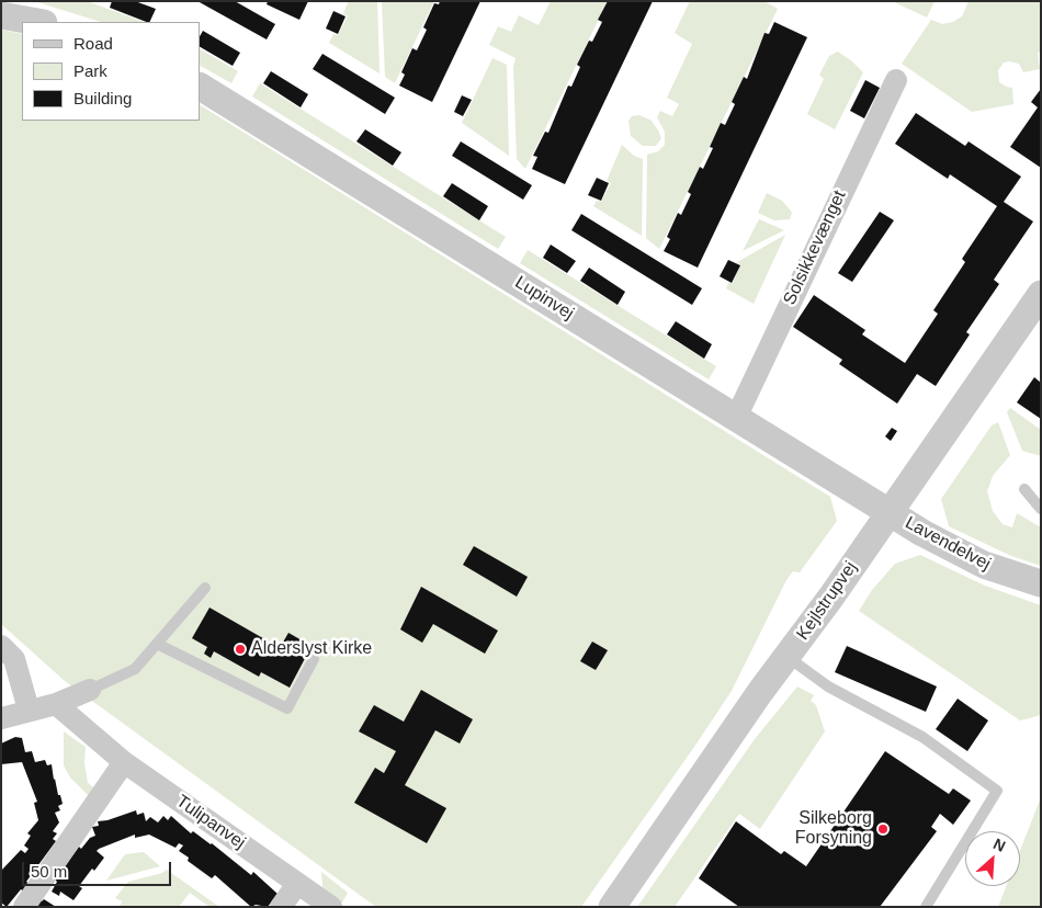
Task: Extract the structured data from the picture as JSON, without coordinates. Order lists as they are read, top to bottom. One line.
{"streets":{"street":["Solsikkevænget","Lupinvej","Lavendelvej","Kejlstrupvej","Tulipanvej"]},"crossings":[["Solsikkevænget","Lupinvej"],["Lupinvej","Lavendelvej"],["Lupinvej","Kejlstrupvej"],["Lavendelvej","Kejlstrupvej"]],"places":["Alderslyst Kirke","Silkeborg Forsyning"],"legend":["Road","Park","Building"],"scale_bar":"50 m","north":"top right"}
